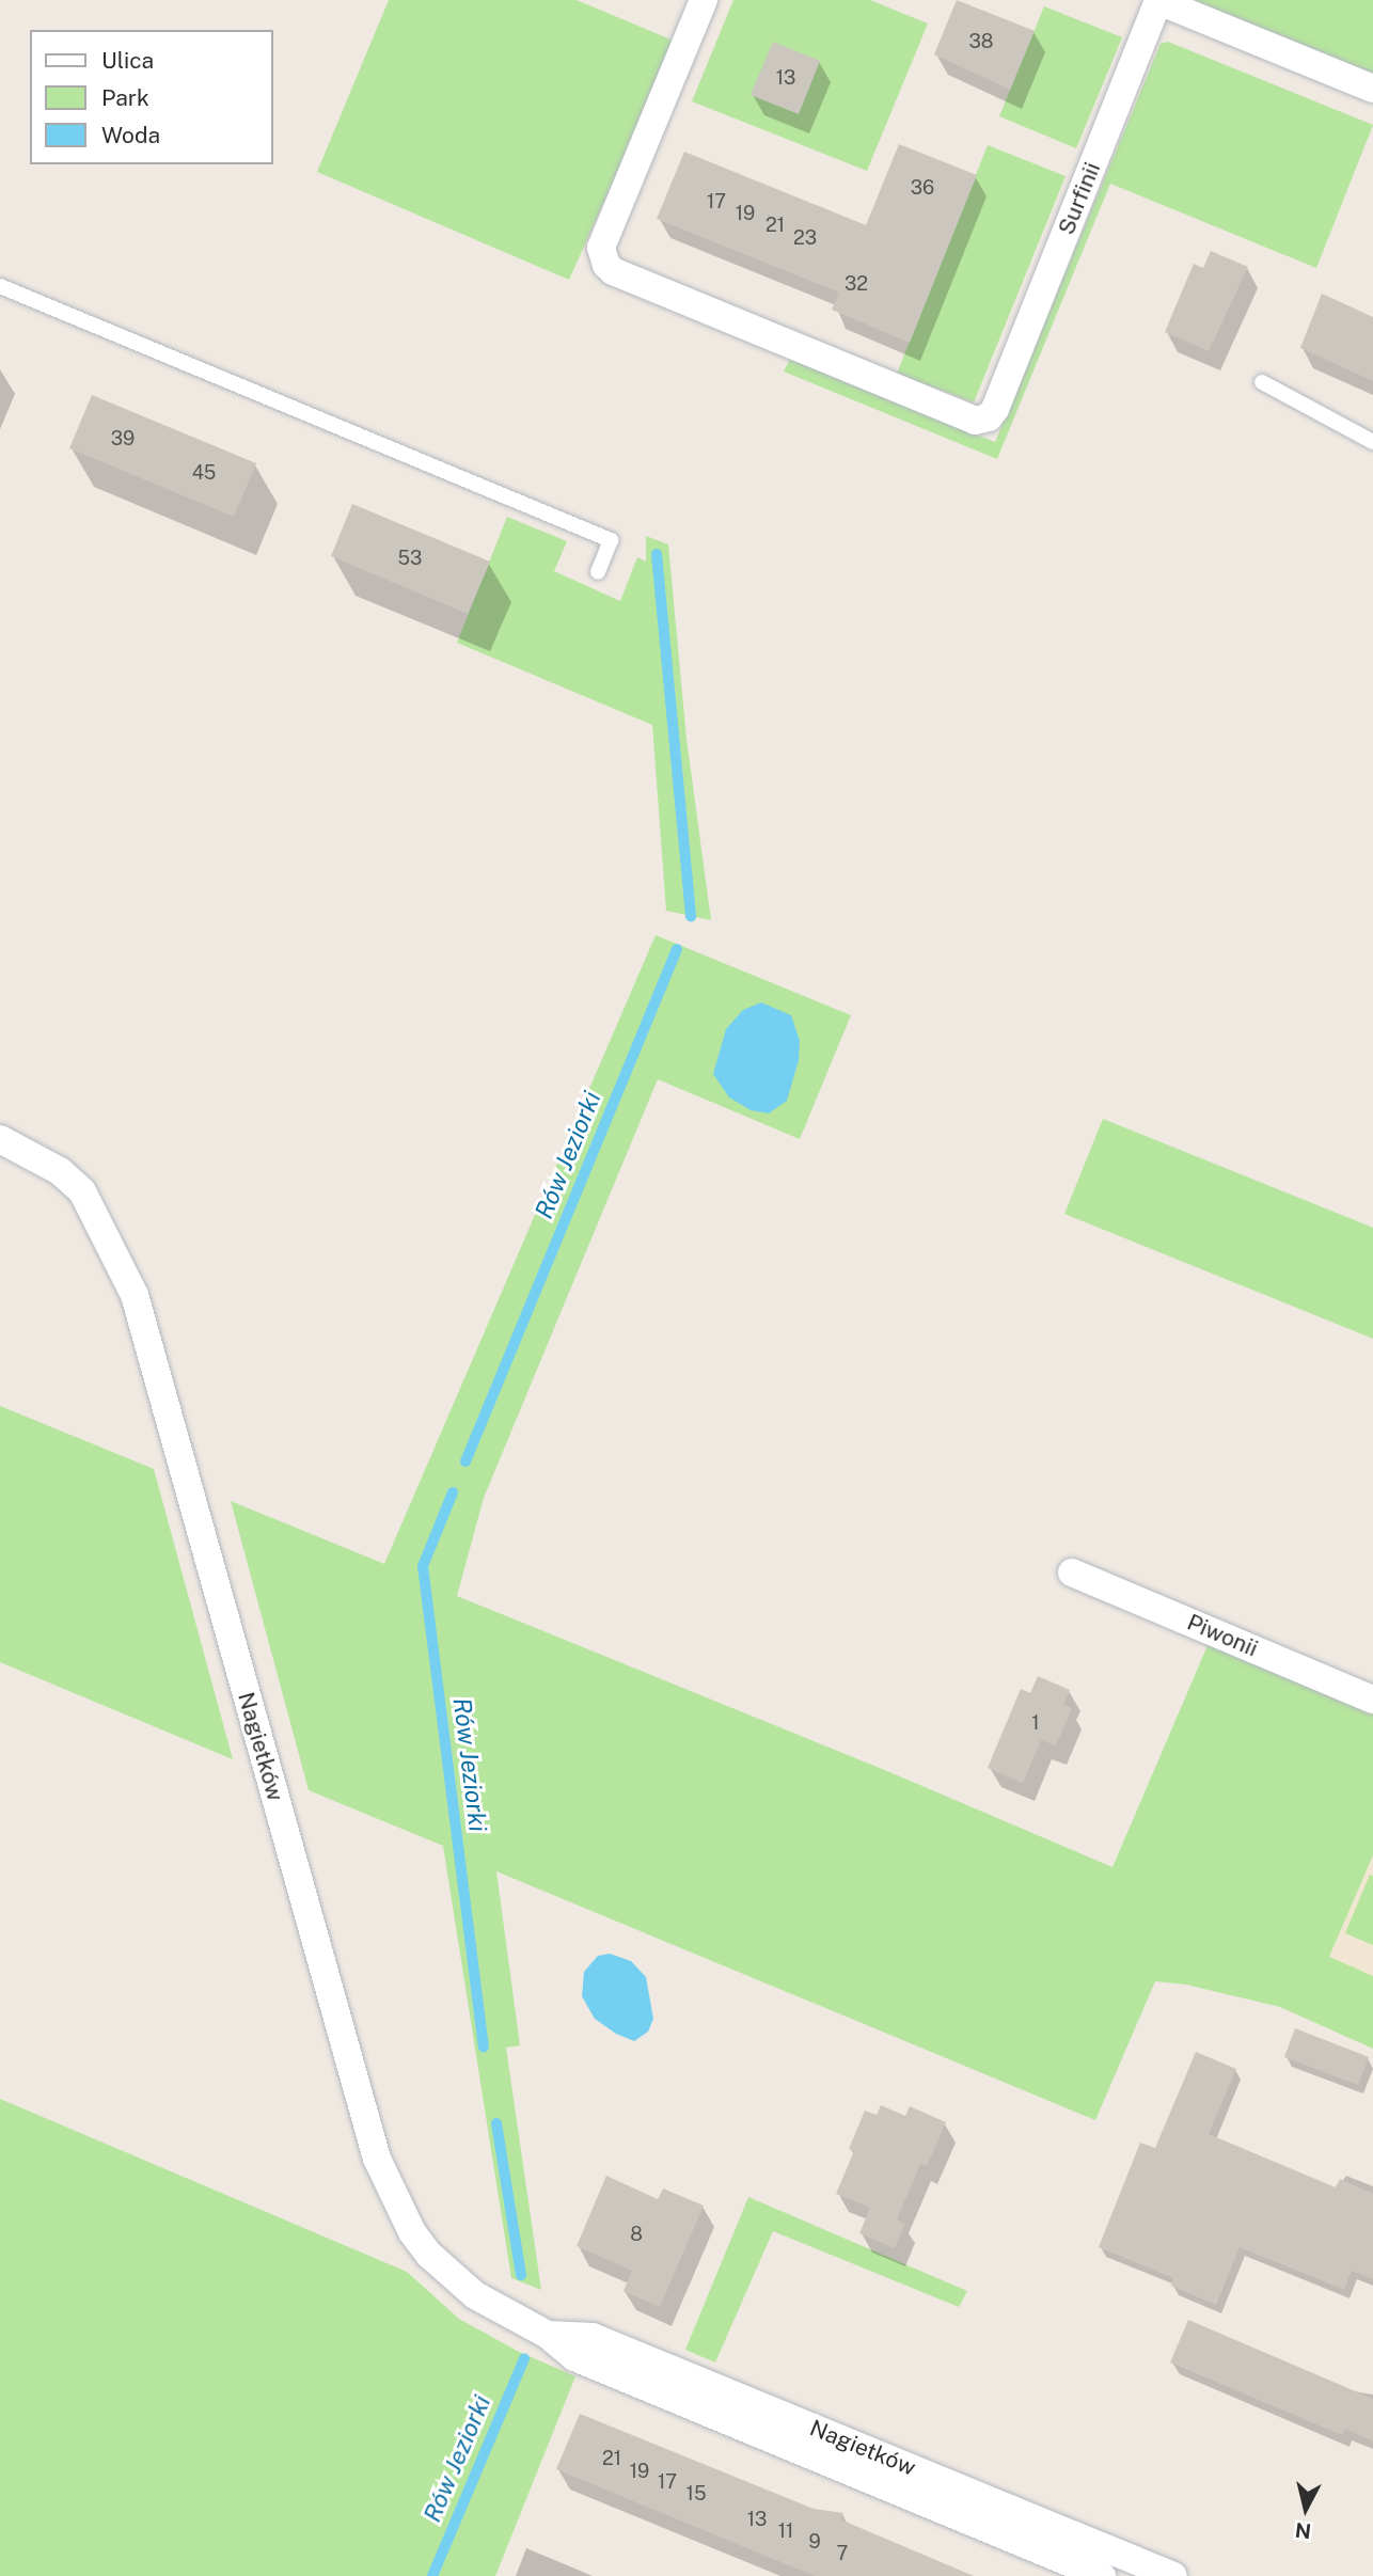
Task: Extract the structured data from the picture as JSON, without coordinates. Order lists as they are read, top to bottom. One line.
{"streets":{"street":["Surfinii","Piwonii","Nagietków"]},"water":["Rów Jeziorki"],"house_numbers":["38","13","36","17","19","21","23","32","39","45","53","1","8","21","19","17","15","13","11","9","7"],"legend":["Ulica","Park","Woda"],"north":"bottom"}
